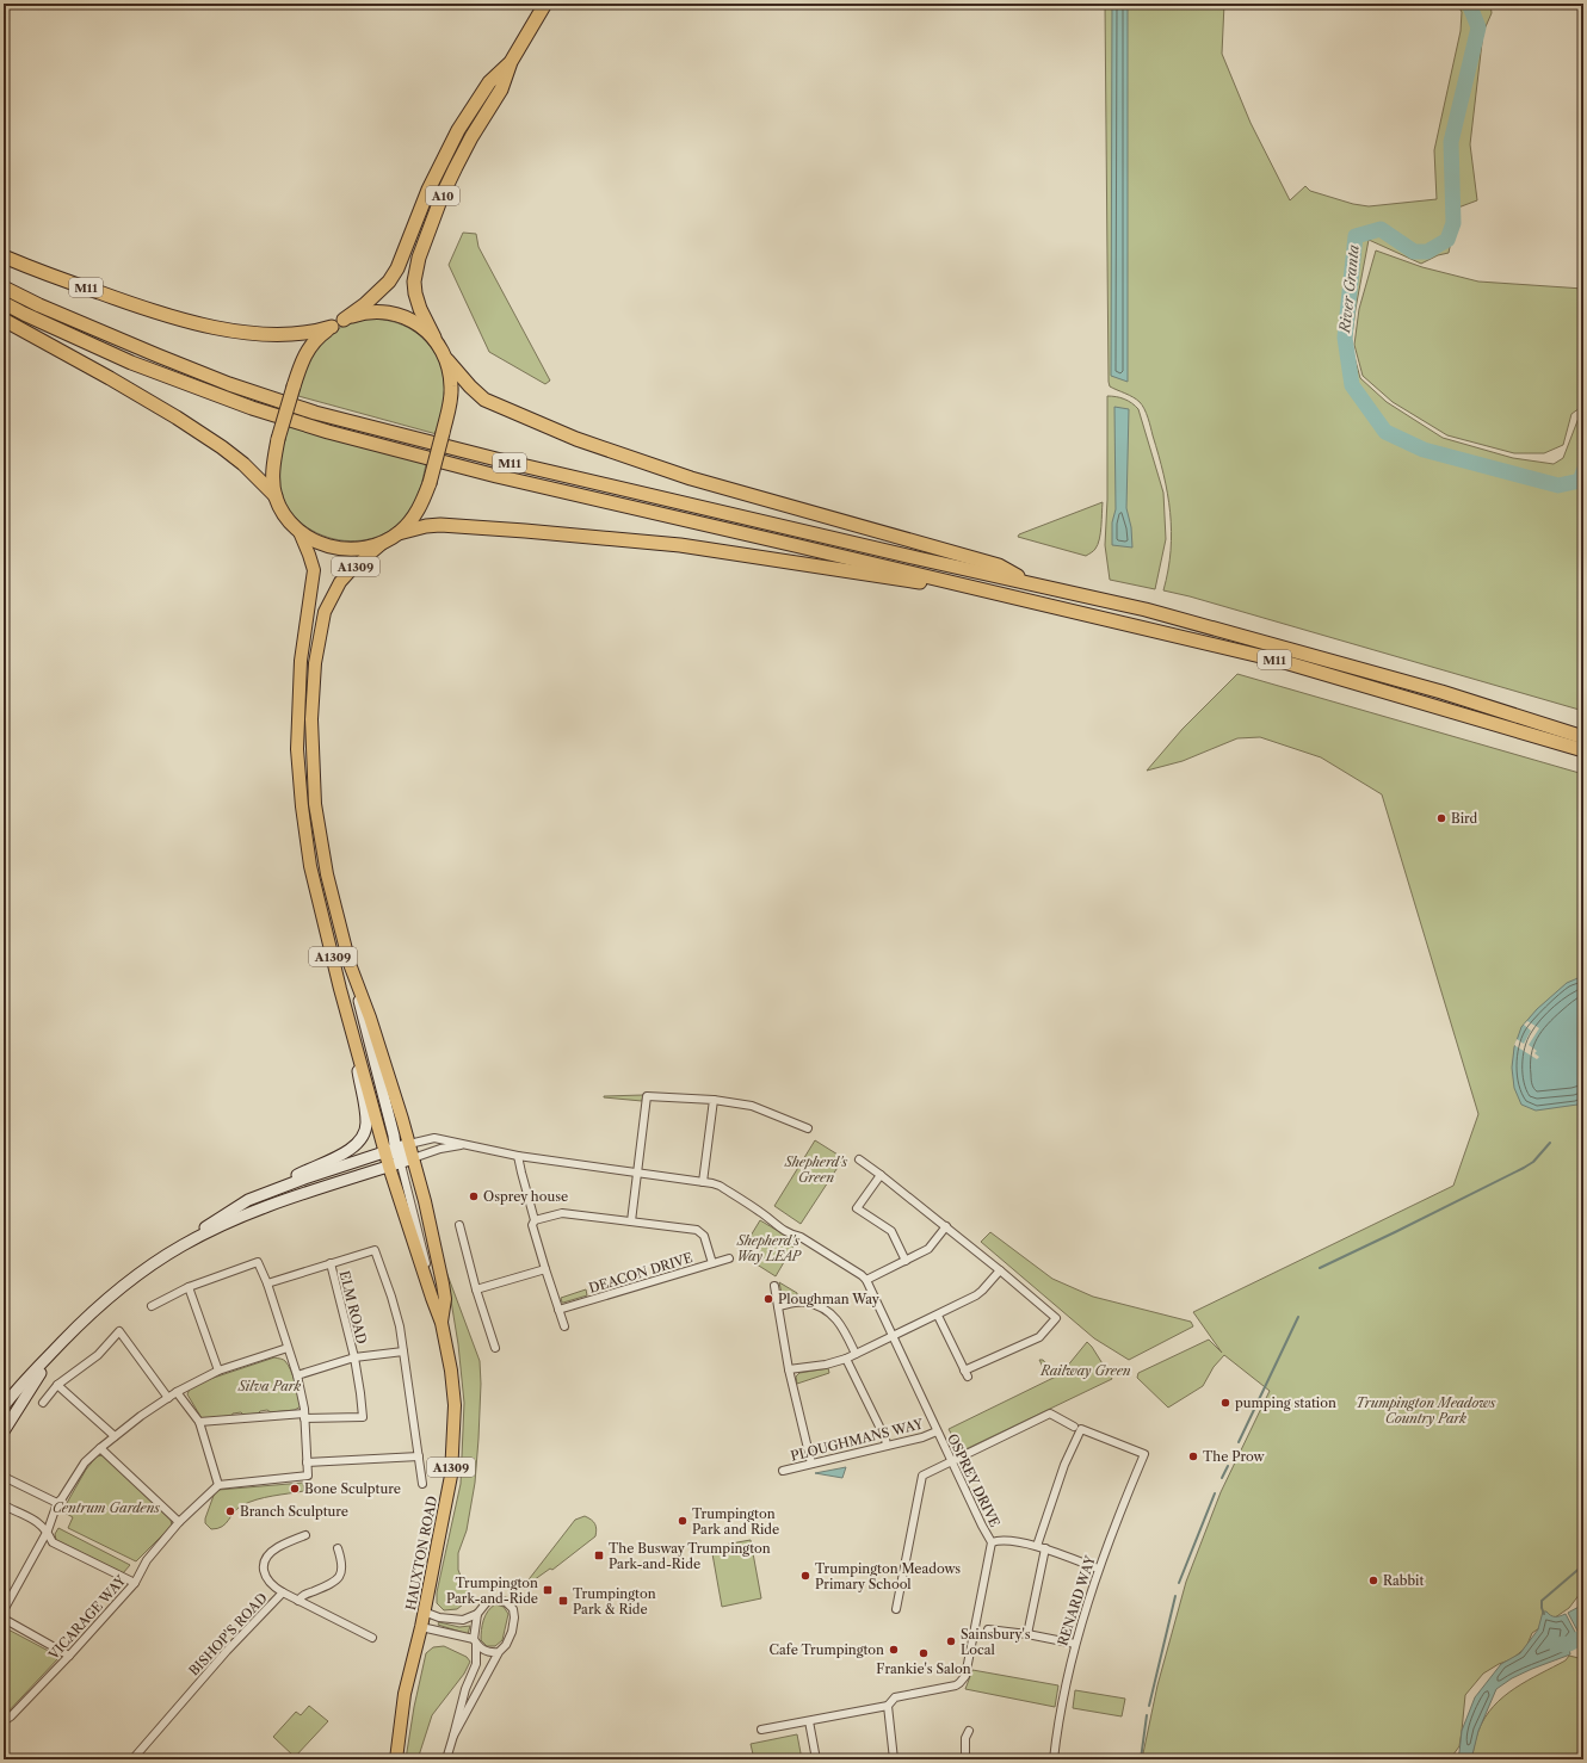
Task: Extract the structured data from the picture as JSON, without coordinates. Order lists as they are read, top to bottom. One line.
{"streets":{"highway":["A10","M11"],"main road":["A1309","HAUXTON ROAD"],"street":["DEACON DRIVE","ELM ROAD","PLOUGHMANS WAY","OSPREY DRIVE","RENARD WAY","VICARAGE WAY","BISHOP'S ROAD"]},"crossings":[["A1309","OSPREY DRIVE"],["A1309","HAUXTON ROAD"],["PLOUGHMANS WAY","OSPREY DRIVE"]],"water":["River Granta"],"parks":["Shepherd's Green","Shepherd's Way LEAP","Railway Green","Silva Park","Trumpington Meadows Country Park","Centrum Gardens"],"places":{"other":["Bird","Osprey house","Ploughman Way","pumping station","The Prow","Bone Sculpture","Branch Sculpture","Trumpington Park and Ride","Trumpington Meadows Primary School","Rabbit","Sainsbury's Local","Cafe Trumpington","Frankie's Salon"],"transit":["The Busway Trumpington Park-and-Ride","Trumpington Park-and-Ride","Trumpington Park & Ride"]}}
